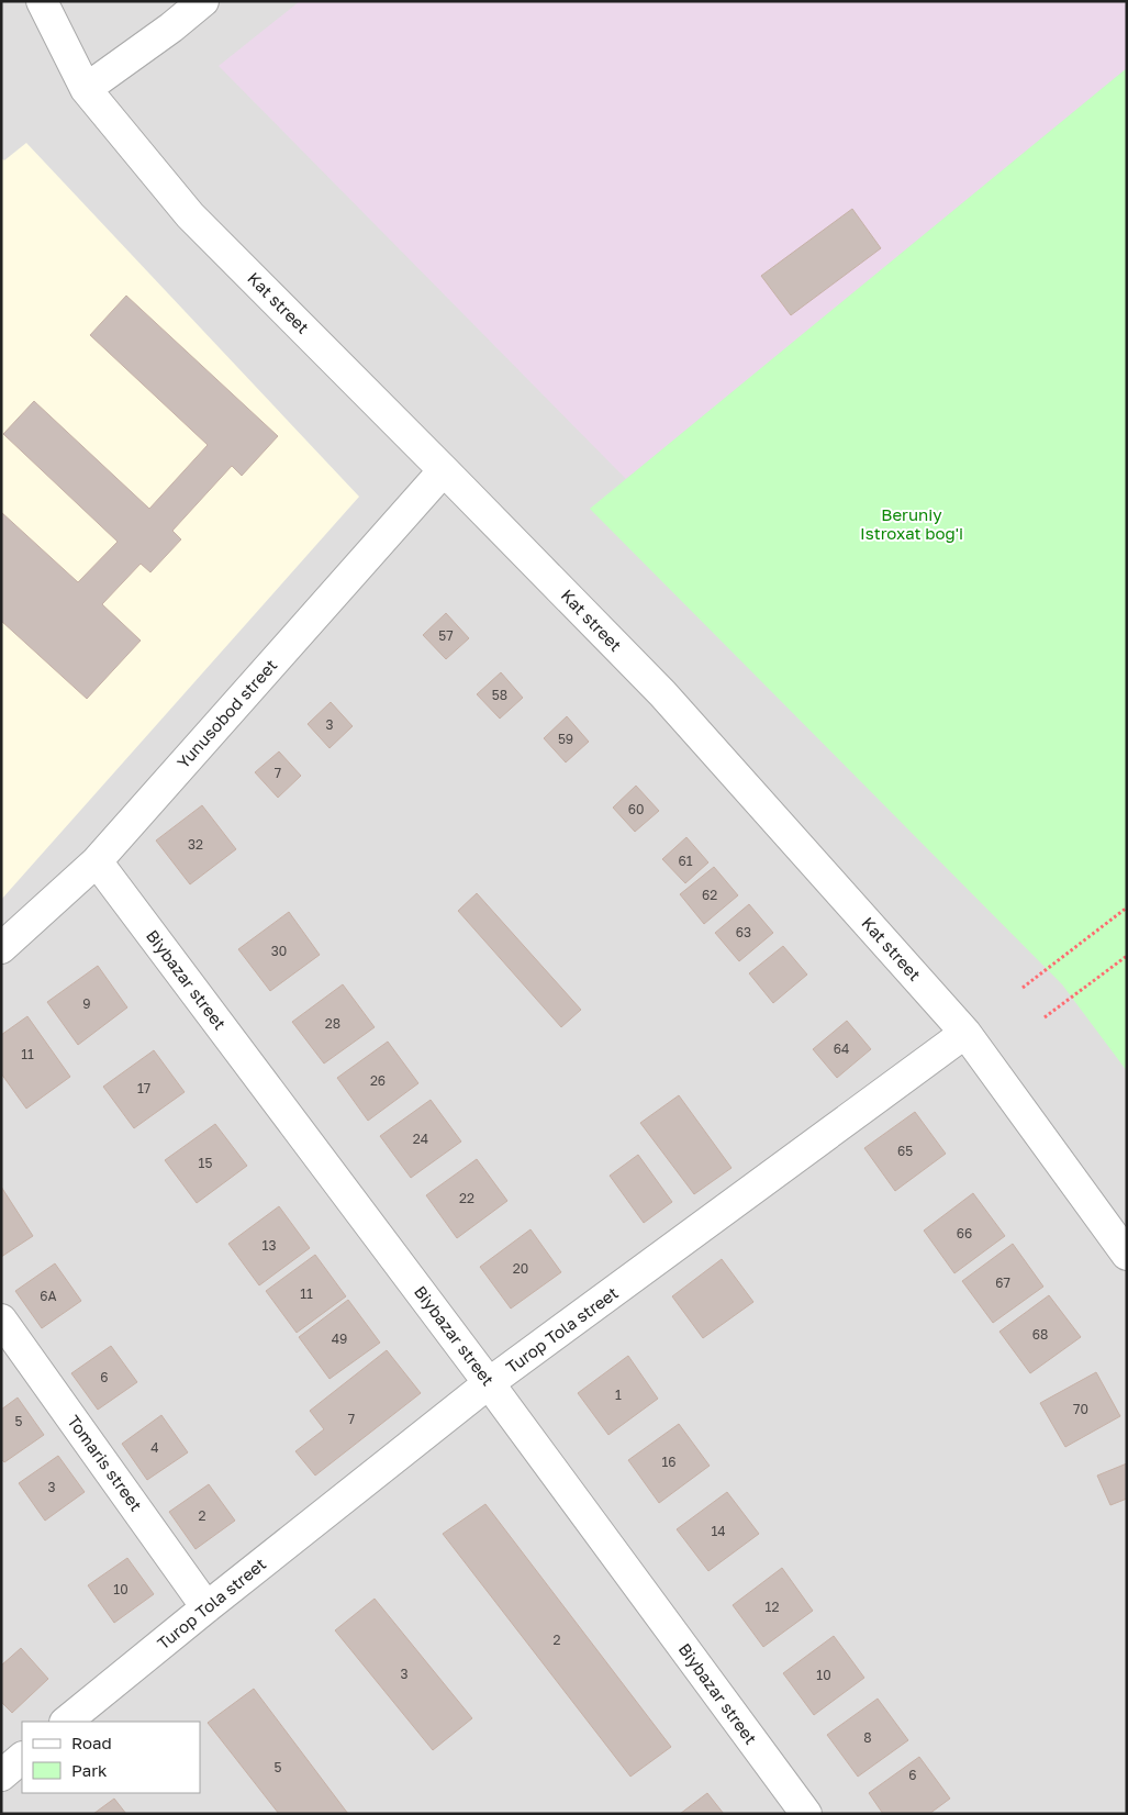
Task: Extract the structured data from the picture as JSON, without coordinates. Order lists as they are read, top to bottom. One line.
{"streets":{"street":["Kat street","Yunusobod street","Biybazar street","Turop Tola street","Tomaris street"]},"crossings":[["Kat street","Yunusobod street"],["Kat street","Turop Tola street"],["Yunusobod street","Biybazar street"],["Biybazar street","Turop Tola street"],["Turop Tola street","Tomaris street"]],"parks":["Beruniy Istroxat bog'i"],"house_numbers":["57","58","3","59","7","60","32","61","62","63","30","9","28","64","11","26","17","24","65","15","22","66","13","20","67","11","6A","68","49","6","1","70","7","5","4","16","3","2","14","10","12","2","3","10","8","5","6"],"legend":["Road","Park"]}
